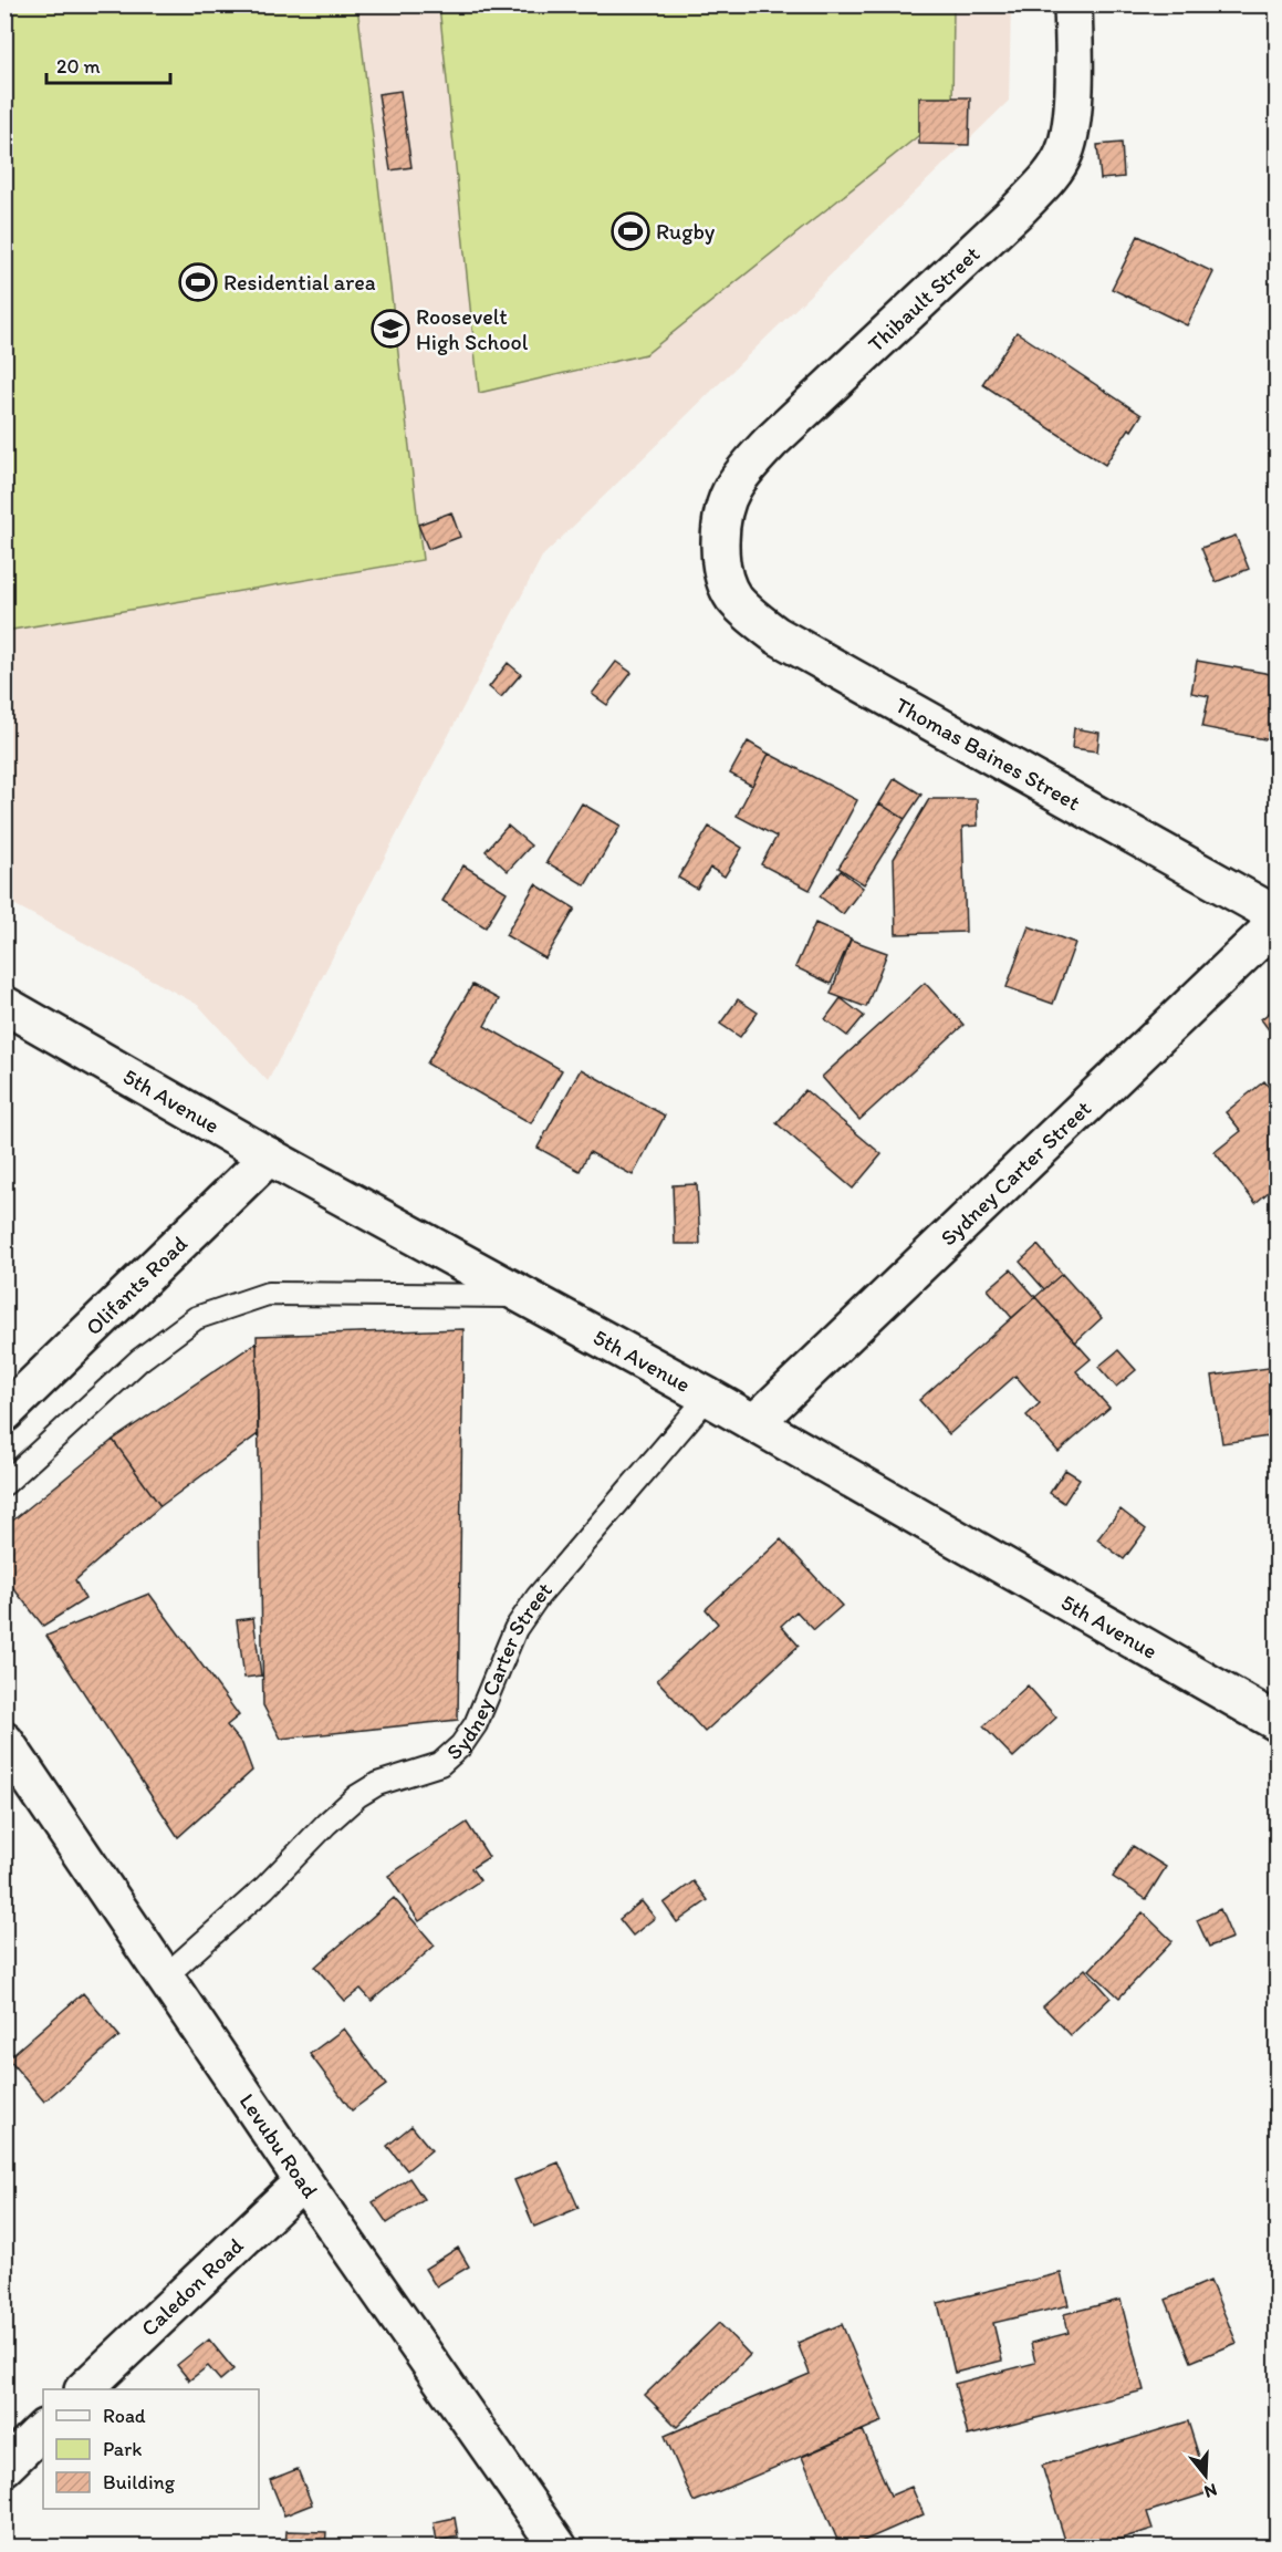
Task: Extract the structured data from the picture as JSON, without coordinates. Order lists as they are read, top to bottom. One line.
{"streets":{"street":["Thibault Street","Thomas Baines Street","5th Avenue","Sydney Carter Street","Olifants Road","Levubu Road","Caledon Road"]},"crossings":[["Thibault Street","Thomas Baines Street"],["5th Avenue","Sydney Carter Street"],["5th Avenue","Olifants Road"],["Sydney Carter Street","Levubu Road"],["Levubu Road","Caledon Road"]],"places":{"sports":["Rugby","Residential area"],"school or university":["Roosevelt High School"]},"legend":["Road","Park","Building"],"scale_bar":"20 m","north":"bottom"}
